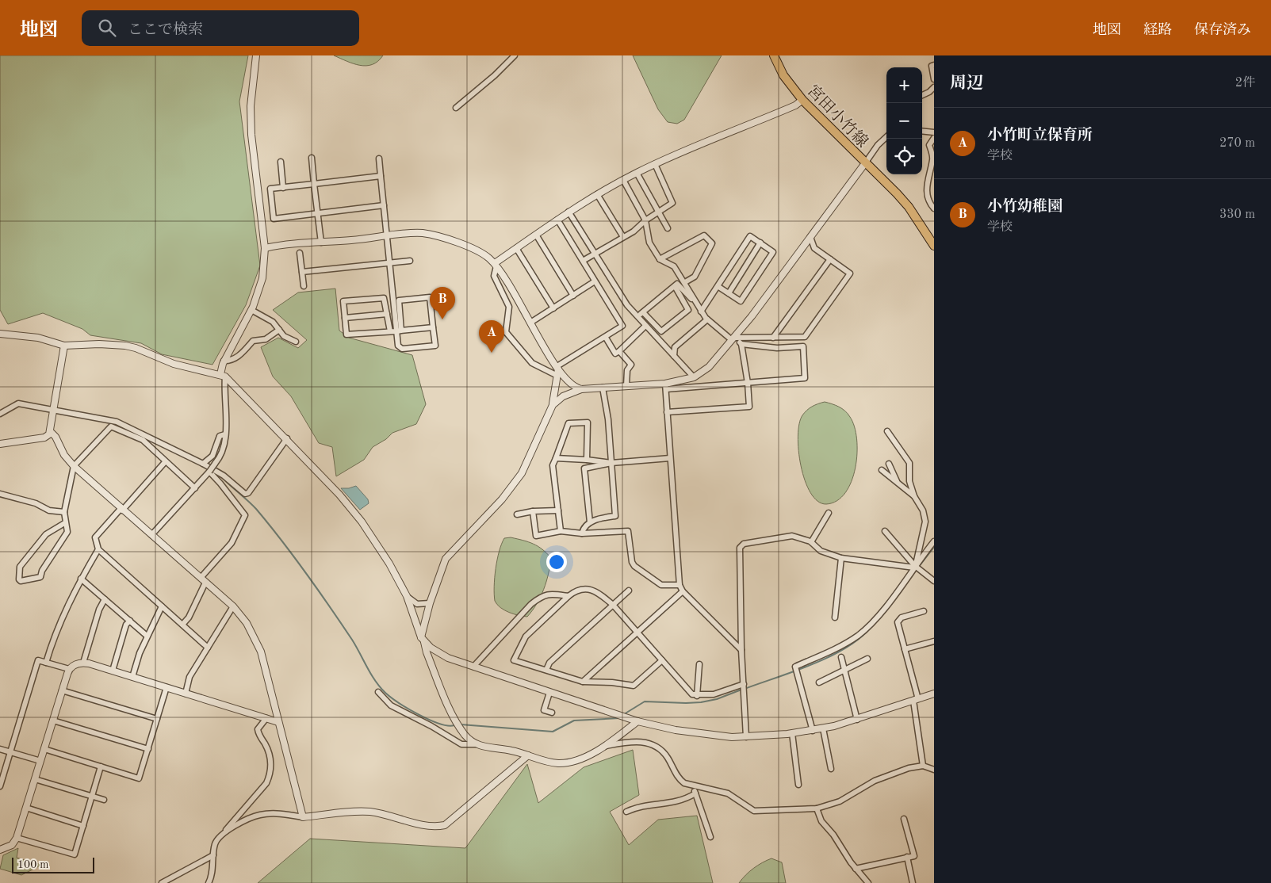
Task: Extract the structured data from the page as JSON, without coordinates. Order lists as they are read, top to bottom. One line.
{"streets":{"main road":["宮田小竹線"]},"scale_bar":"100 m","page":{"header":"地図","search":"ここで検索","nav":["地図","経路","保存済み"],"heading":["周辺","2件"],"map_buttons":["+","−"],"list":[{"mark":"A","name":"小竹町立保育所","note":"学校","value":"270 m"},{"mark":"B","name":"小竹幼稚園","note":"学校","value":"330 m"}],"pins":["B","A"],"scale":"100 m"}}
